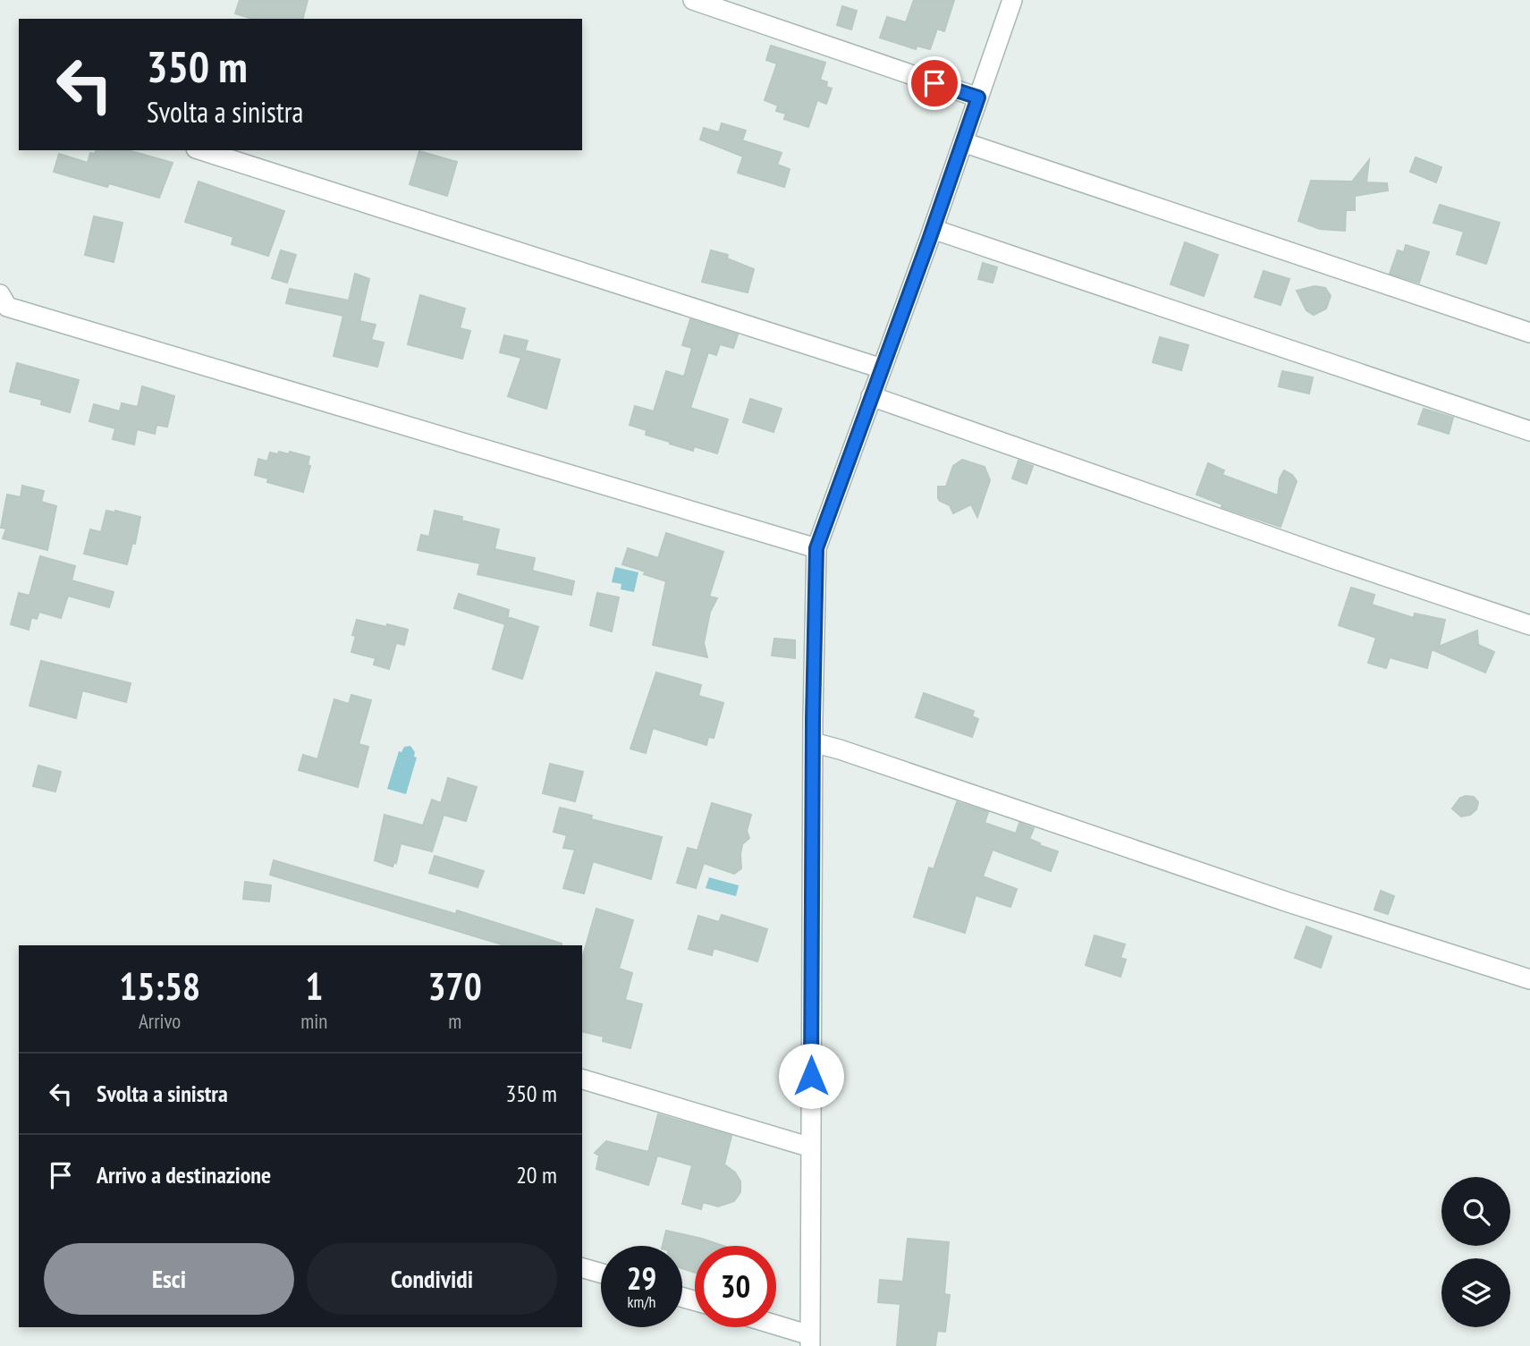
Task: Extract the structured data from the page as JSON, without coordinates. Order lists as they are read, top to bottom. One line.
{"page":{"turn":["350 m","Svolta a sinistra"],"eta":["15:58","Arrivo","1","min","370","m"],"list":[{"name":"Svolta a sinistra","value":"350 m"},{"name":"Arrivo a destinazione","value":"20 m"}],"buttons":["Esci","Condividi"],"speed":"29 km/h","limit":"30"}}
